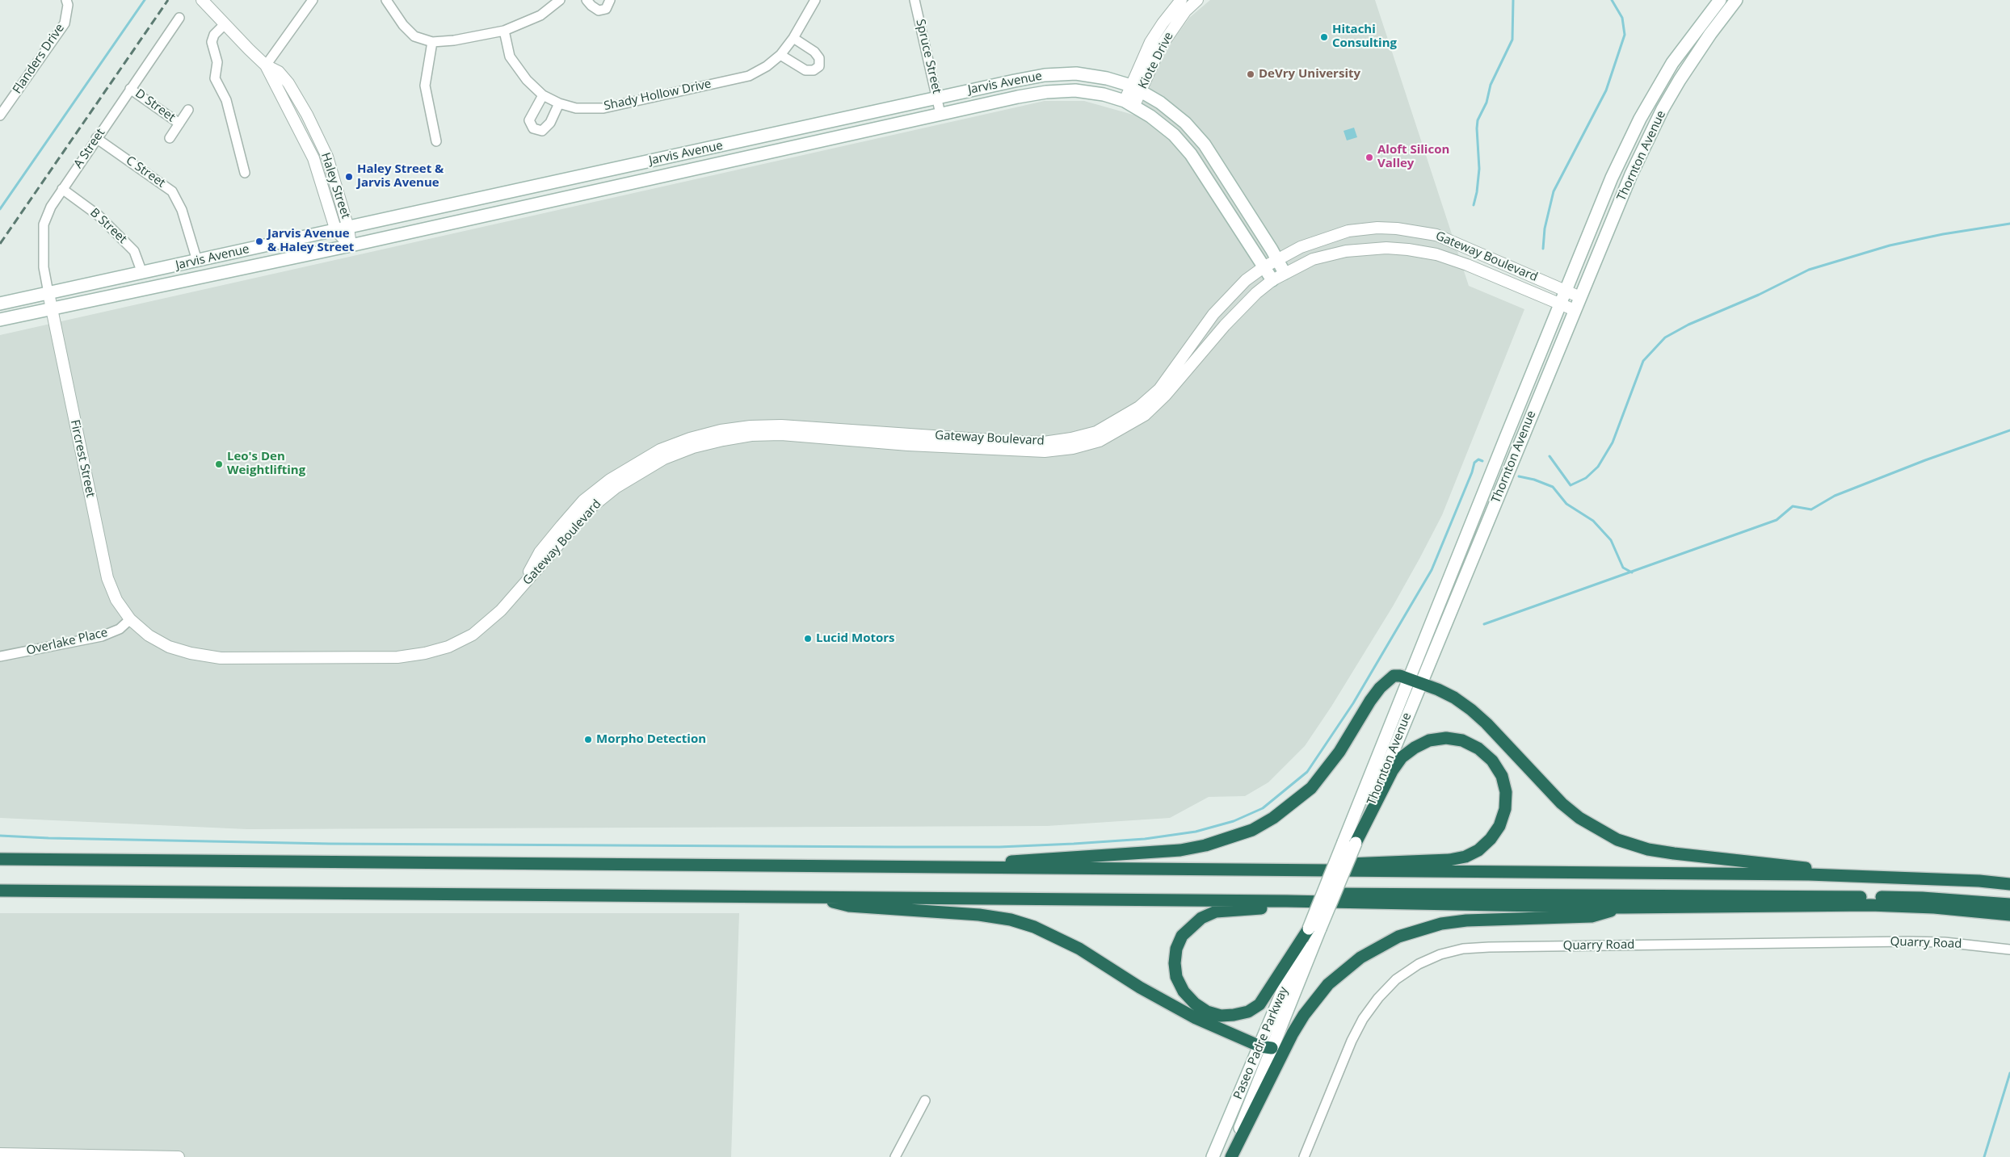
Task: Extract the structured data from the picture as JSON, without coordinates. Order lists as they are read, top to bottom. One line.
{"streets":{"main road":["Jarvis Avenue","Thornton Avenue","Paseo Padre Parkway"],"street":["Spruce Street","Flanders Drive","Kiote Drive","Shady Hollow Drive","D Street","A Street","C Street","Haley Street","B Street","Gateway Boulevard","Fircrest Street","Overlake Place","Quarry Road"]},"crossings":[["Spruce Street","Jarvis Avenue"],["Kiote Drive","Jarvis Avenue"],["Jarvis Avenue","A Street"],["Jarvis Avenue","C Street"],["Jarvis Avenue","Haley Street"],["Jarvis Avenue","B Street"],["Jarvis Avenue","Gateway Boulevard"],["Jarvis Avenue","Fircrest Street"],["D Street","A Street"],["A Street","C Street"],["A Street","B Street"],["A Street","Fircrest Street"],["Thornton Avenue","Gateway Boulevard"],["Thornton Avenue","Paseo Padre Parkway"],["Gateway Boulevard","Fircrest Street"],["Gateway Boulevard","Overlake Place"],["Fircrest Street","Overlake Place"]],"places":["Hitachi Consulting","DeVry University","Aloft Silicon Valley","Haley Street & Jarvis Avenue","Jarvis Avenue & Haley Street","Leo's Den Weightlifting","Lucid Motors","Morpho Detection"]}
